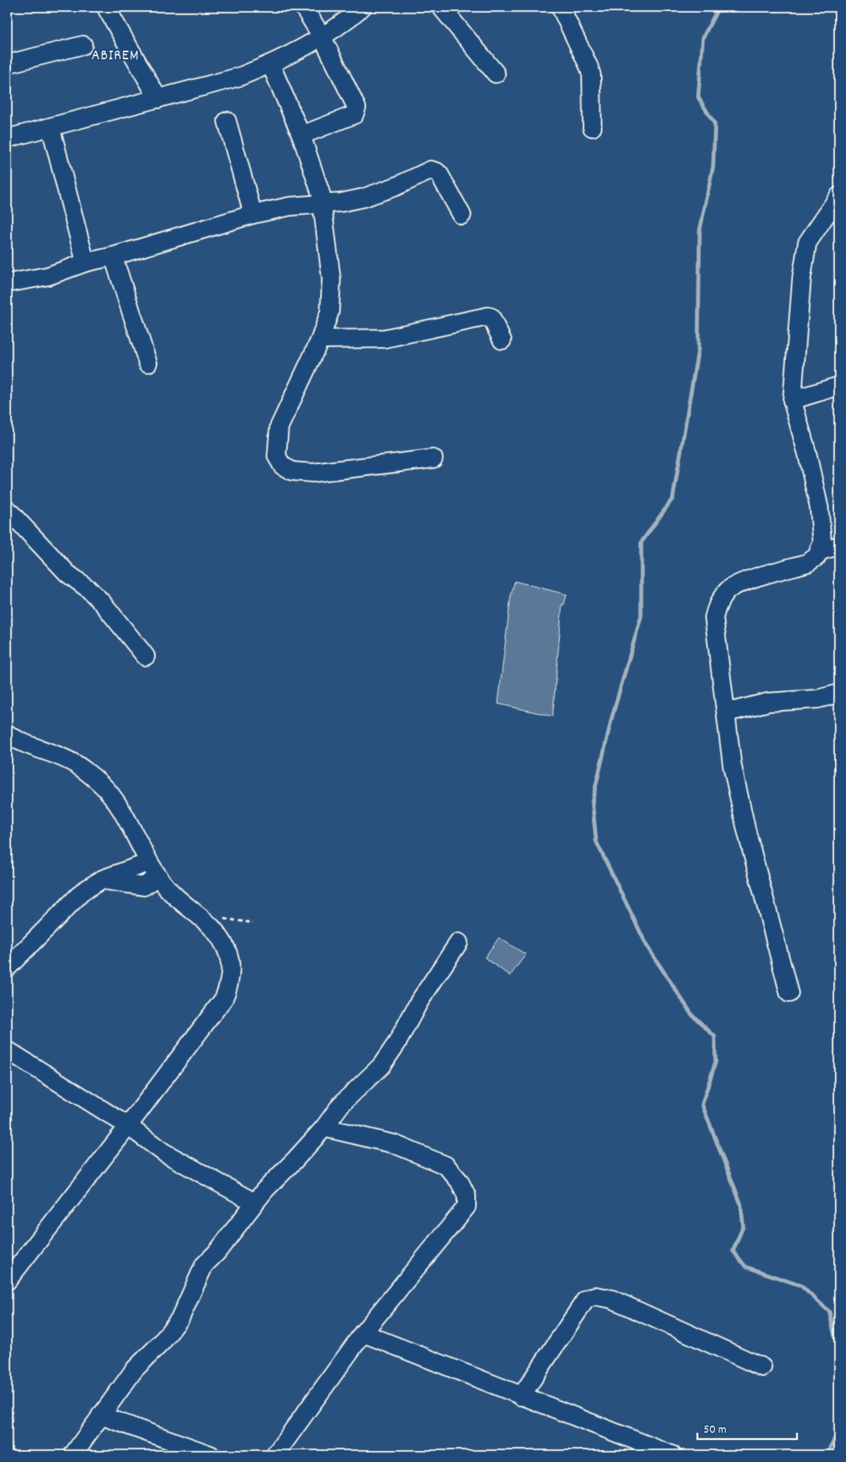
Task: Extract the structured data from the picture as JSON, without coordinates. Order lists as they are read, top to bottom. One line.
{"districts":["ABIREM"],"scale_bar":"50 m"}
